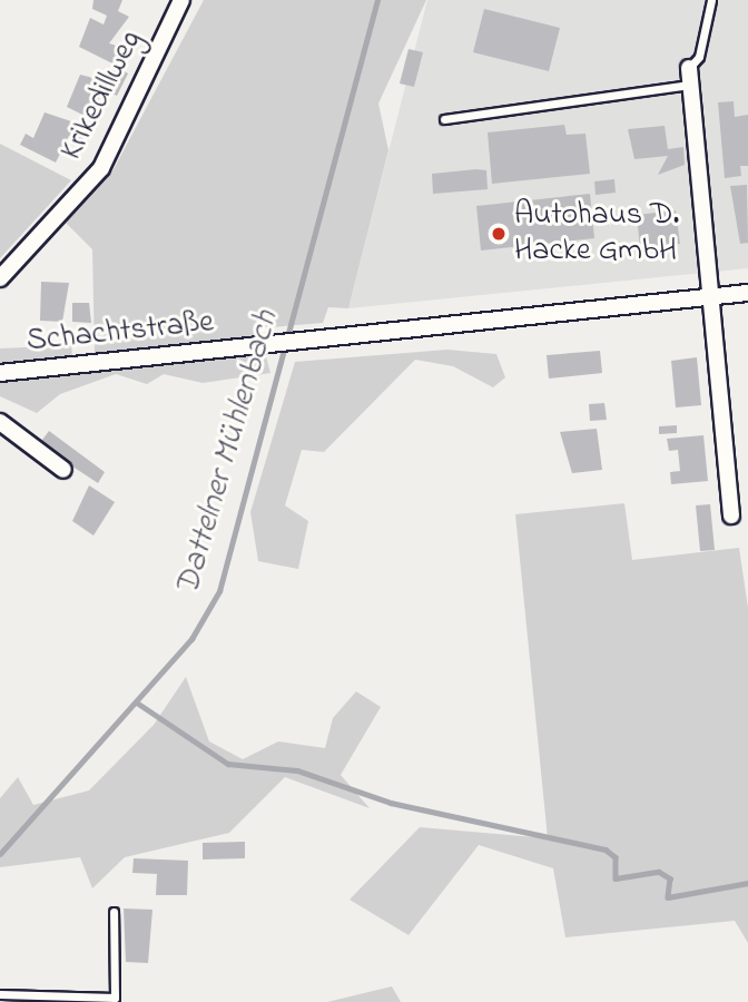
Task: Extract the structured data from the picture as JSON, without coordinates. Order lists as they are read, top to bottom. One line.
{"streets":{"street":["Krikedillweg","Schachtstraße"]},"water":["Dattelner Mühlenbach"],"places":["Autohaus D. Hacke GmbH"]}
